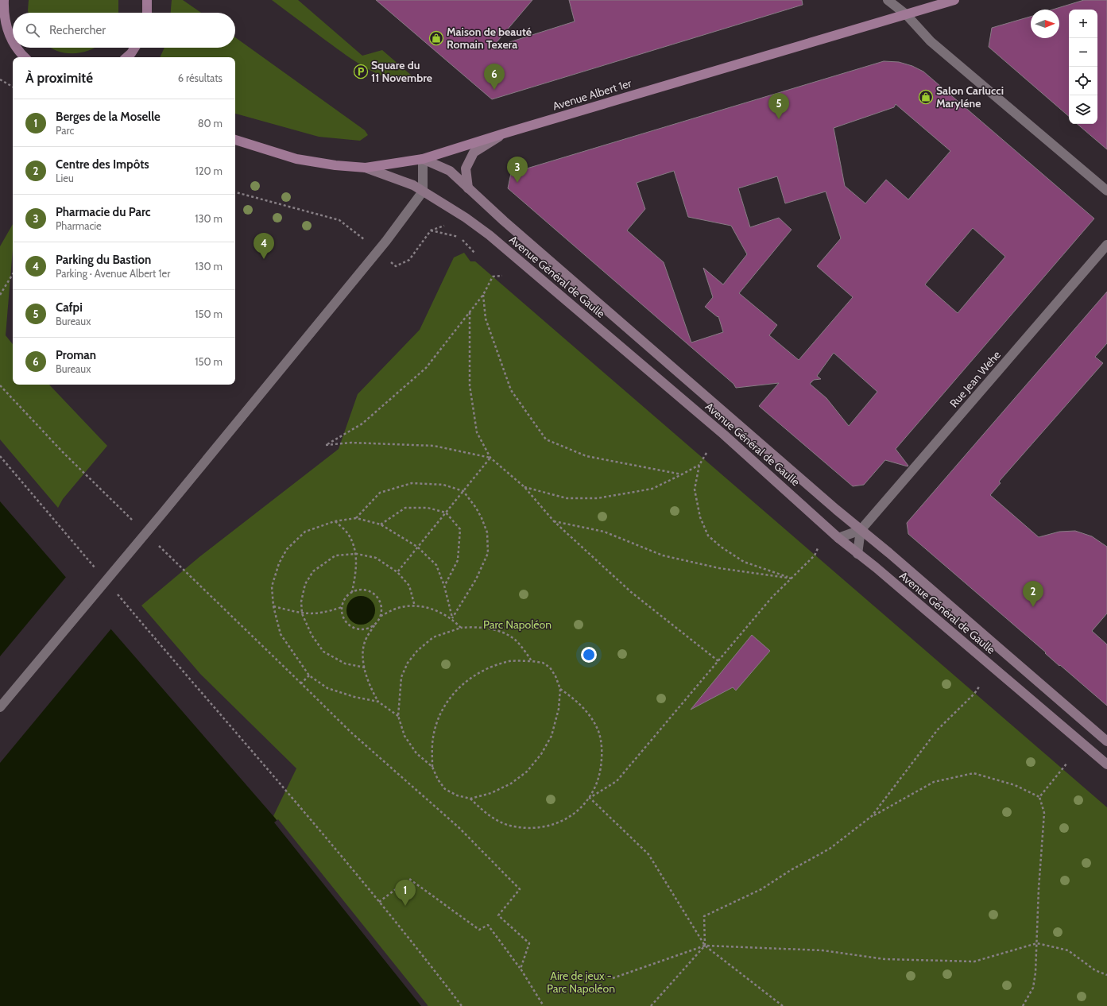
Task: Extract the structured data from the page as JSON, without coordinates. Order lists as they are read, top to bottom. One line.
{"streets":{"main road":["Avenue Albert 1er"],"street":["Avenue Général de Gaulle","Rue Jean Wehe"]},"crossings":[["Avenue Albert 1er","Avenue Général de Gaulle"],["Avenue Général de Gaulle","Rue Jean Wehe"]],"parks":["Parc Napoléon","Aire de jeux - Parc Napoléon"],"places":{"shop":["Maison de beauté Romain Texera","Salon Carlucci Maryléne"],"parking":["Square du 11 Novembre"]},"north":"right","page":{"map_buttons":["+","−"],"search":"Rechercher","heading":["À proximité","6 résultats"],"pins":["6","5","3","4","2","1"],"list":[{"mark":"1","name":"Berges de la Moselle","note":"Parc","value":"80 m"},{"mark":"2","name":"Centre des Impôts","note":"Lieu","value":"120 m"},{"mark":"3","name":"Pharmacie du Parc","note":"Pharmacie","value":"130 m"},{"mark":"4","name":"Parking du Bastion","note":"Parking · Avenue Albert 1er","value":"130 m"},{"mark":"5","name":"Cafpi","note":"Bureaux","value":"150 m"},{"mark":"6","name":"Proman","note":"Bureaux","value":"150 m"}]}}
